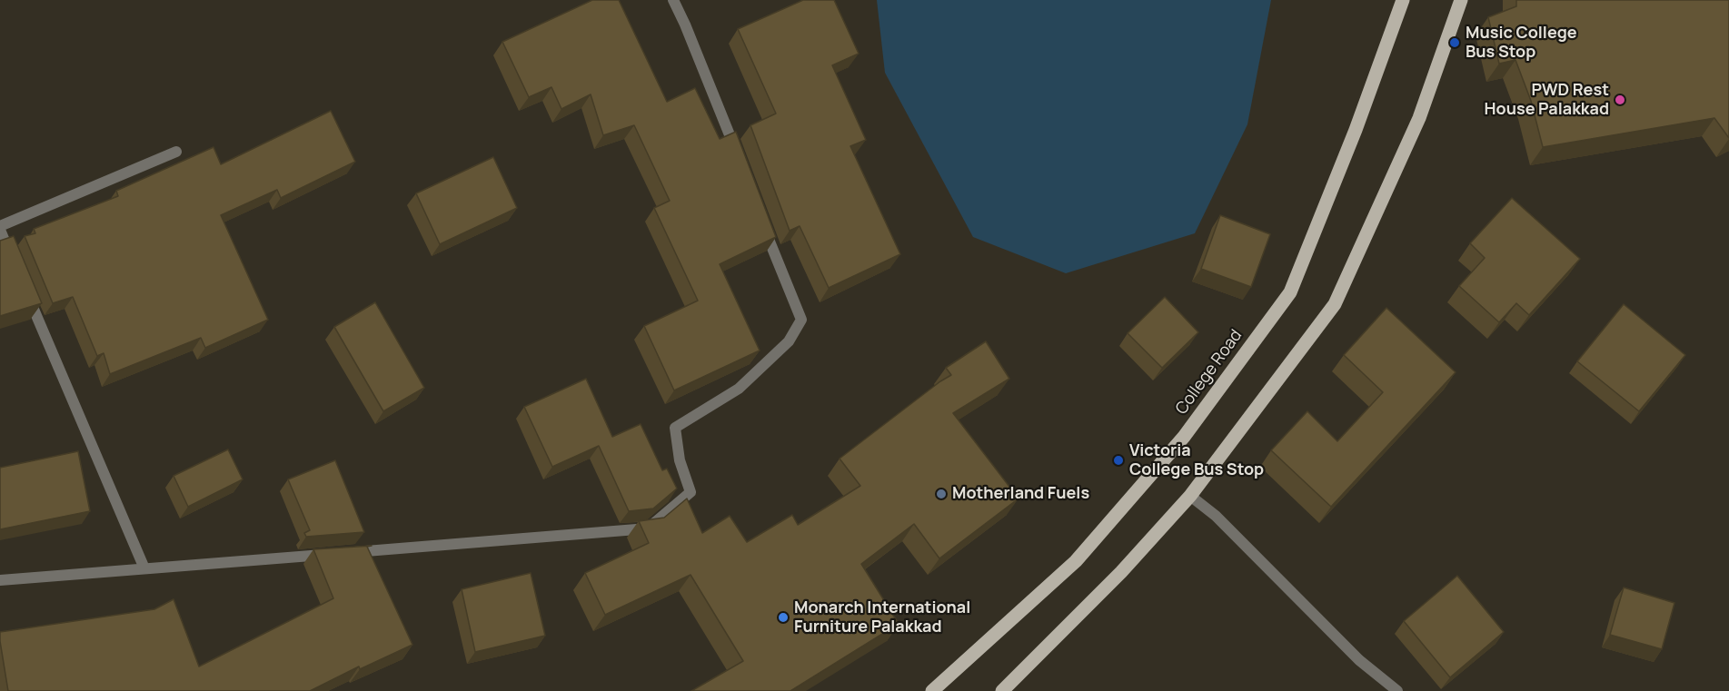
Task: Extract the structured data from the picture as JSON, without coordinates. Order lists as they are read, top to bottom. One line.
{"streets":{"main road":["College Road"]},"places":["Music College Bus Stop","PWD Rest House Palakkad","Victoria College Bus Stop","Motherland Fuels","Monarch International Furniture Palakkad"]}
